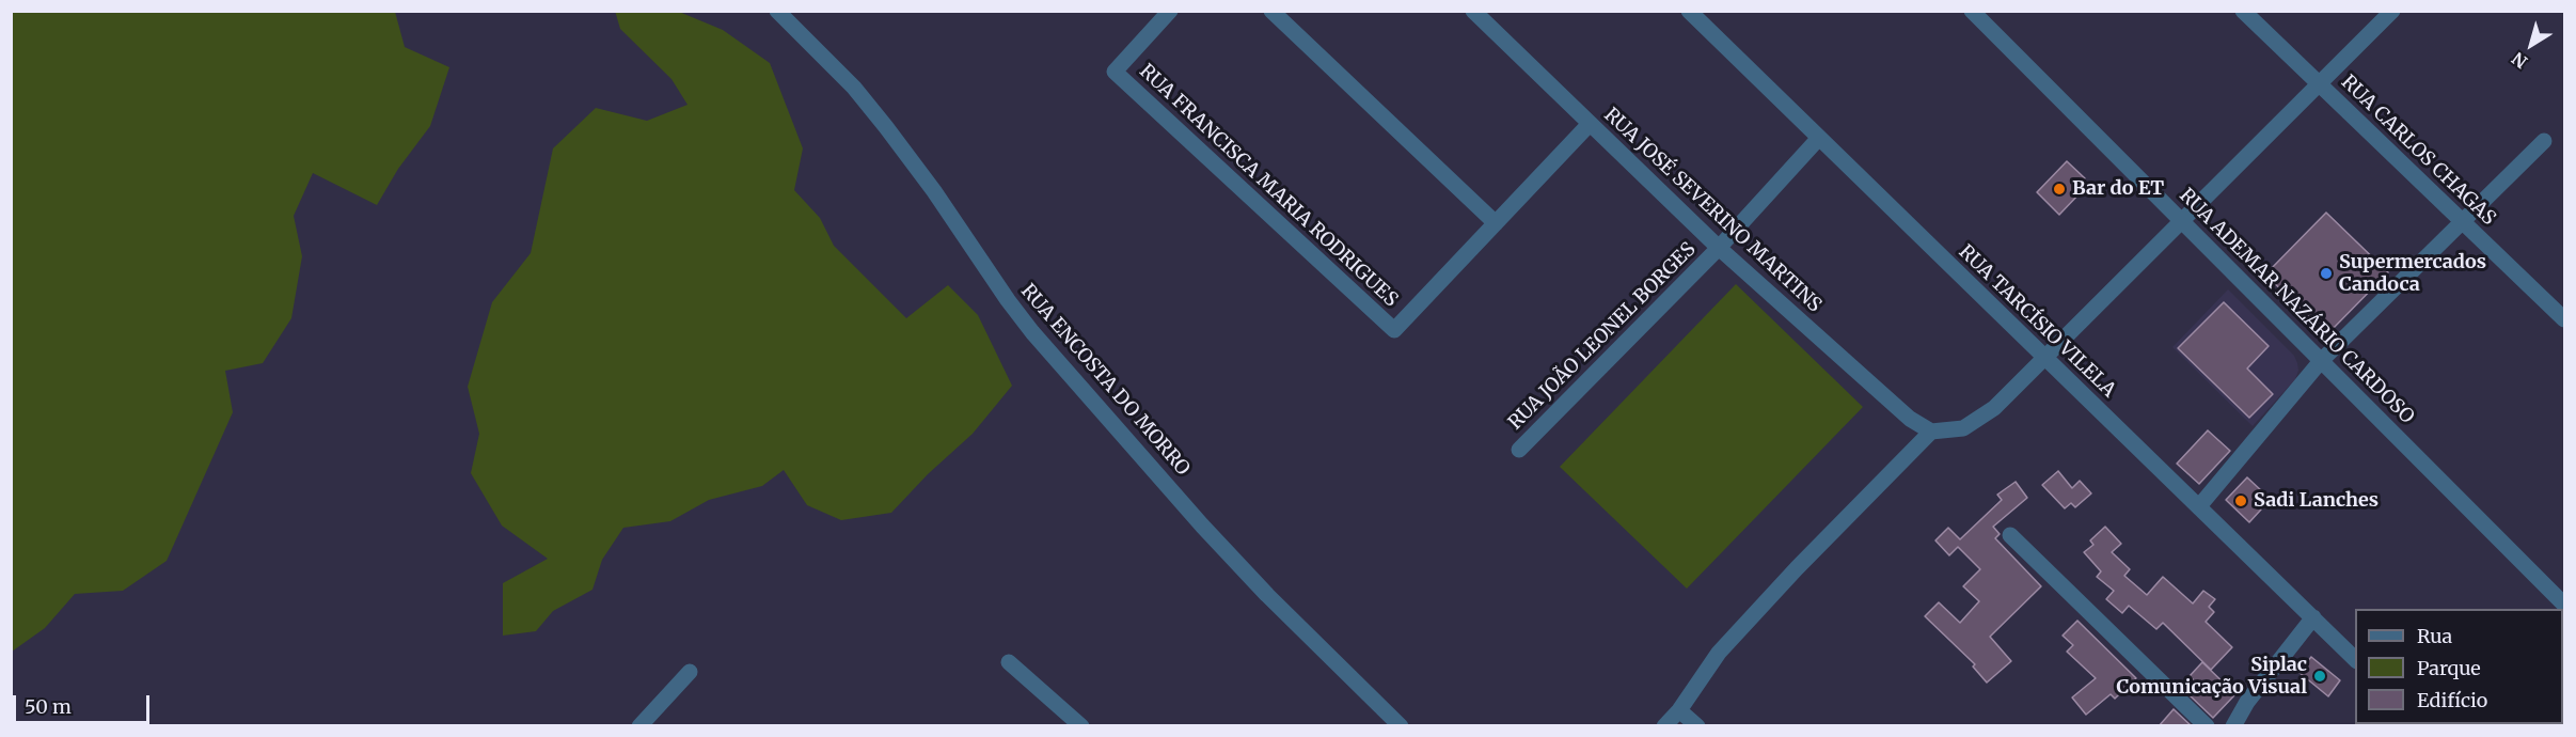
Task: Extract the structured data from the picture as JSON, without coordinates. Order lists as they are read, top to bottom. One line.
{"streets":{"street":["RUA CARLOS CHAGAS","RUA FRANCISCA MARIA RODRIGUES","RUA JOSÉ SEVERINO MARTINS","RUA ADEMAR NAZÁRIO CARDOSO","RUA TARCÍSIO VILELA","RUA JOÃO LEONEL BORGES","RUA ENCOSTA DO MORRO"]},"crossings":[["RUA JOSÉ SEVERINO MARTINS","RUA JOÃO LEONEL BORGES"],["RUA TARCÍSIO VILELA","RUA JOÃO LEONEL BORGES"]],"places":["Bar do ET","Supermercados Candoca","Sadi Lanches","Siplac Comunicação Visual"],"legend":["Rua","Parque","Edifício"],"scale_bar":"50 m","north":"bottom left"}
